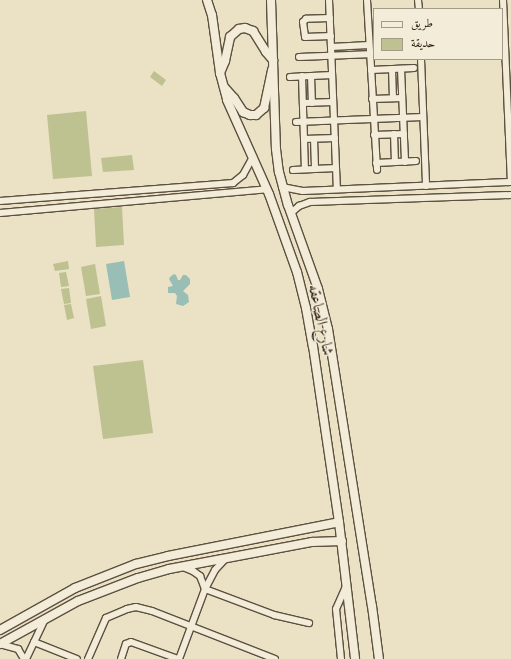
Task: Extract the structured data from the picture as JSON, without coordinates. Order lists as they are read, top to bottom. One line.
{"streets":{"street":["شارع الصاعقه"]},"legend":["طريق","حديقة"]}
